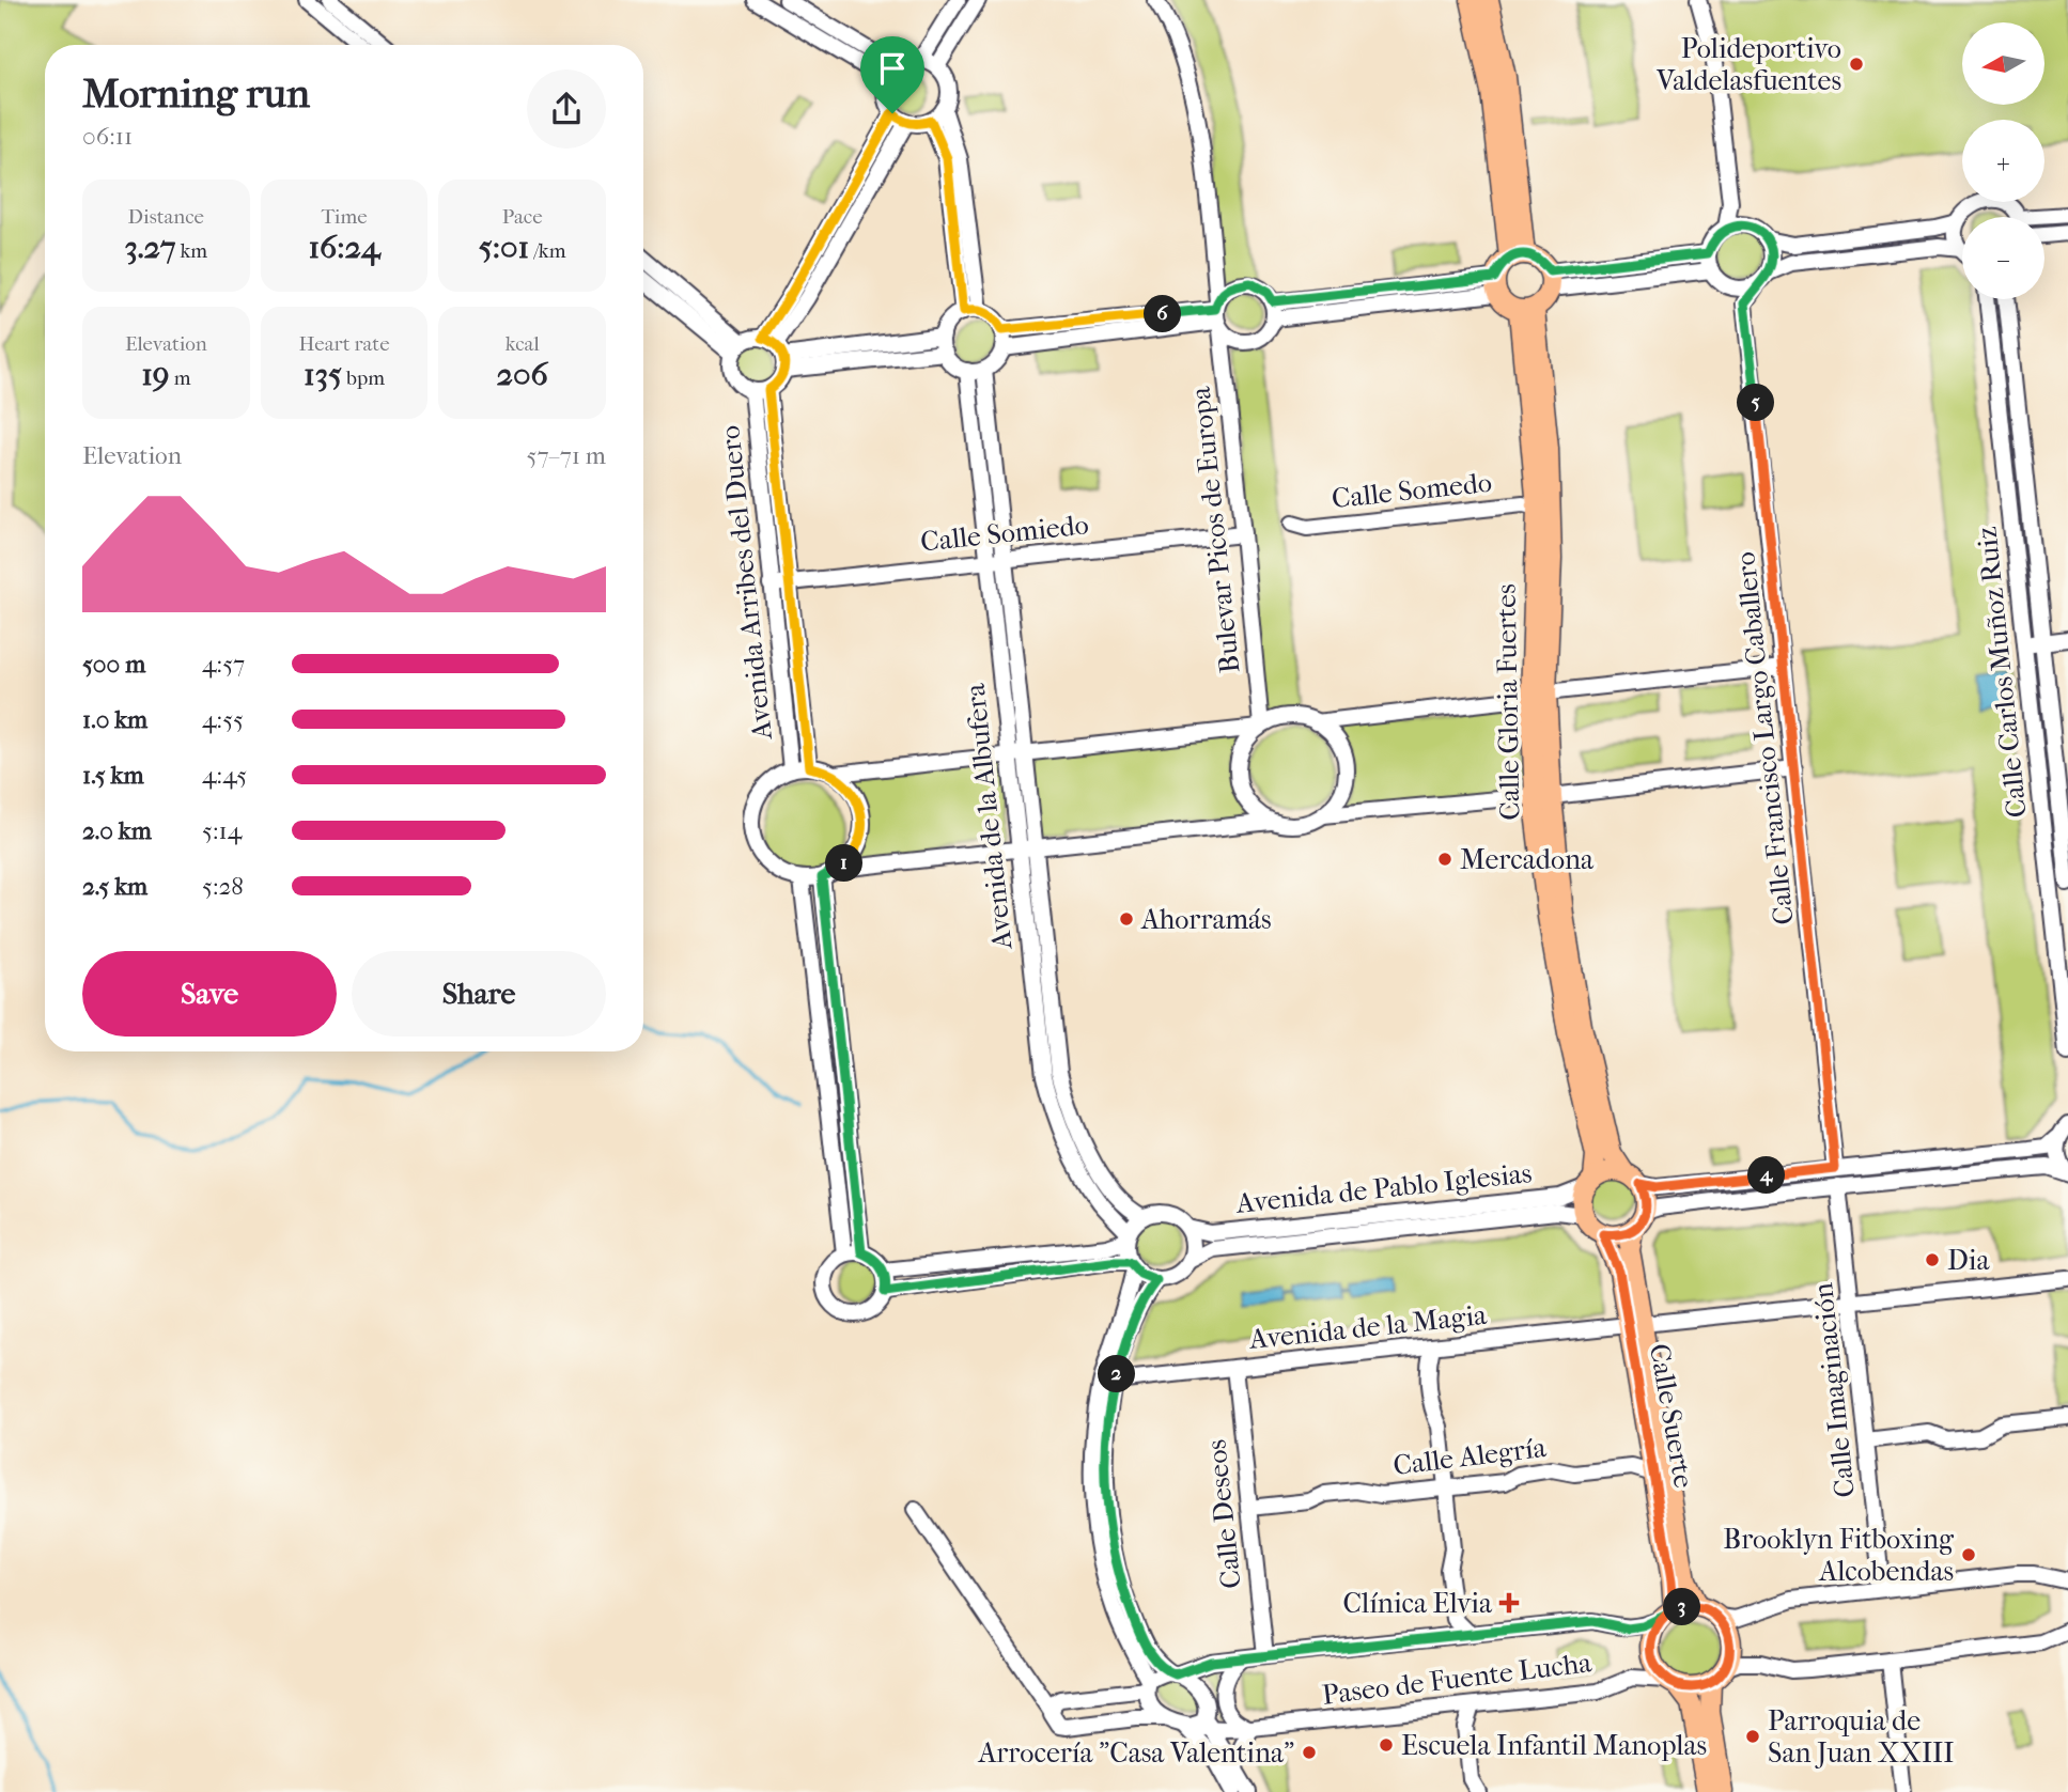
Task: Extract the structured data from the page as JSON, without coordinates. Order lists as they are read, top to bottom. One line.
{"streets":{"main road":["Calle Gloria Fuertes","Calle Suerte"],"street":["Calle Somedo","Bulevar Picos de Europa","Calle Somiedo","Avenida Arribes del Duero","Calle Carlos Muñoz Ruiz","Calle Francisco Largo Caballero","Avenida de la Albufera","Avenida de Pablo Iglesias","Avenida de la Magia","Calle Imaginación","Calle Alegría","Calle Deseos","Paseo de Fuente Lucha"]},"crossings":[["Calle Somedo","Calle Gloria Fuertes"],["Bulevar Picos de Europa","Calle Somiedo"],["Calle Somiedo","Avenida Arribes del Duero"],["Calle Somiedo","Avenida de la Albufera"],["Calle Gloria Fuertes","Avenida de Pablo Iglesias"],["Calle Gloria Fuertes","Calle Suerte"],["Avenida de la Albufera","Avenida de Pablo Iglesias"],["Avenida de Pablo Iglesias","Calle Suerte"],["Avenida de la Magia","Calle Imaginación"],["Avenida de la Magia","Calle Suerte"],["Avenida de la Magia","Calle Deseos"],["Calle Suerte","Calle Alegría"],["Calle Suerte","Paseo de Fuente Lucha"],["Calle Alegría","Calle Deseos"],["Calle Deseos","Paseo de Fuente Lucha"]],"places":{"other":["Polideportivo Valdelasfuentes","Mercadona","Ahorramás","Dia","Brooklyn Fitboxing Alcobendas","Parroquia de San Juan XXIII","Escuela Infantil Manoplas","Arrocería \"Casa Valentina\""],"health":["Clínica Elvia"]},"north":"left","page":{"map_buttons":["+","−"],"heading":["Morning run","06:11"],"stats":[["Distance","3.27 km"],["Time","16:24"],["Pace","5:01 /km"],["Elevation","19 m"],["Heart rate","135 bpm"],["kcal","206"]],"pins":["6","5","1","4","2","3"],"chart":["Elevation","57–71 m"],"list":[{"name":"500 m","note":"4:57"},{"name":"1.0 km","note":"4:55"},{"name":"1.5 km","note":"4:45"},{"name":"2.0 km","note":"5:14"},{"name":"2.5 km","note":"5:28"}],"buttons":["Save","Share"]}}
